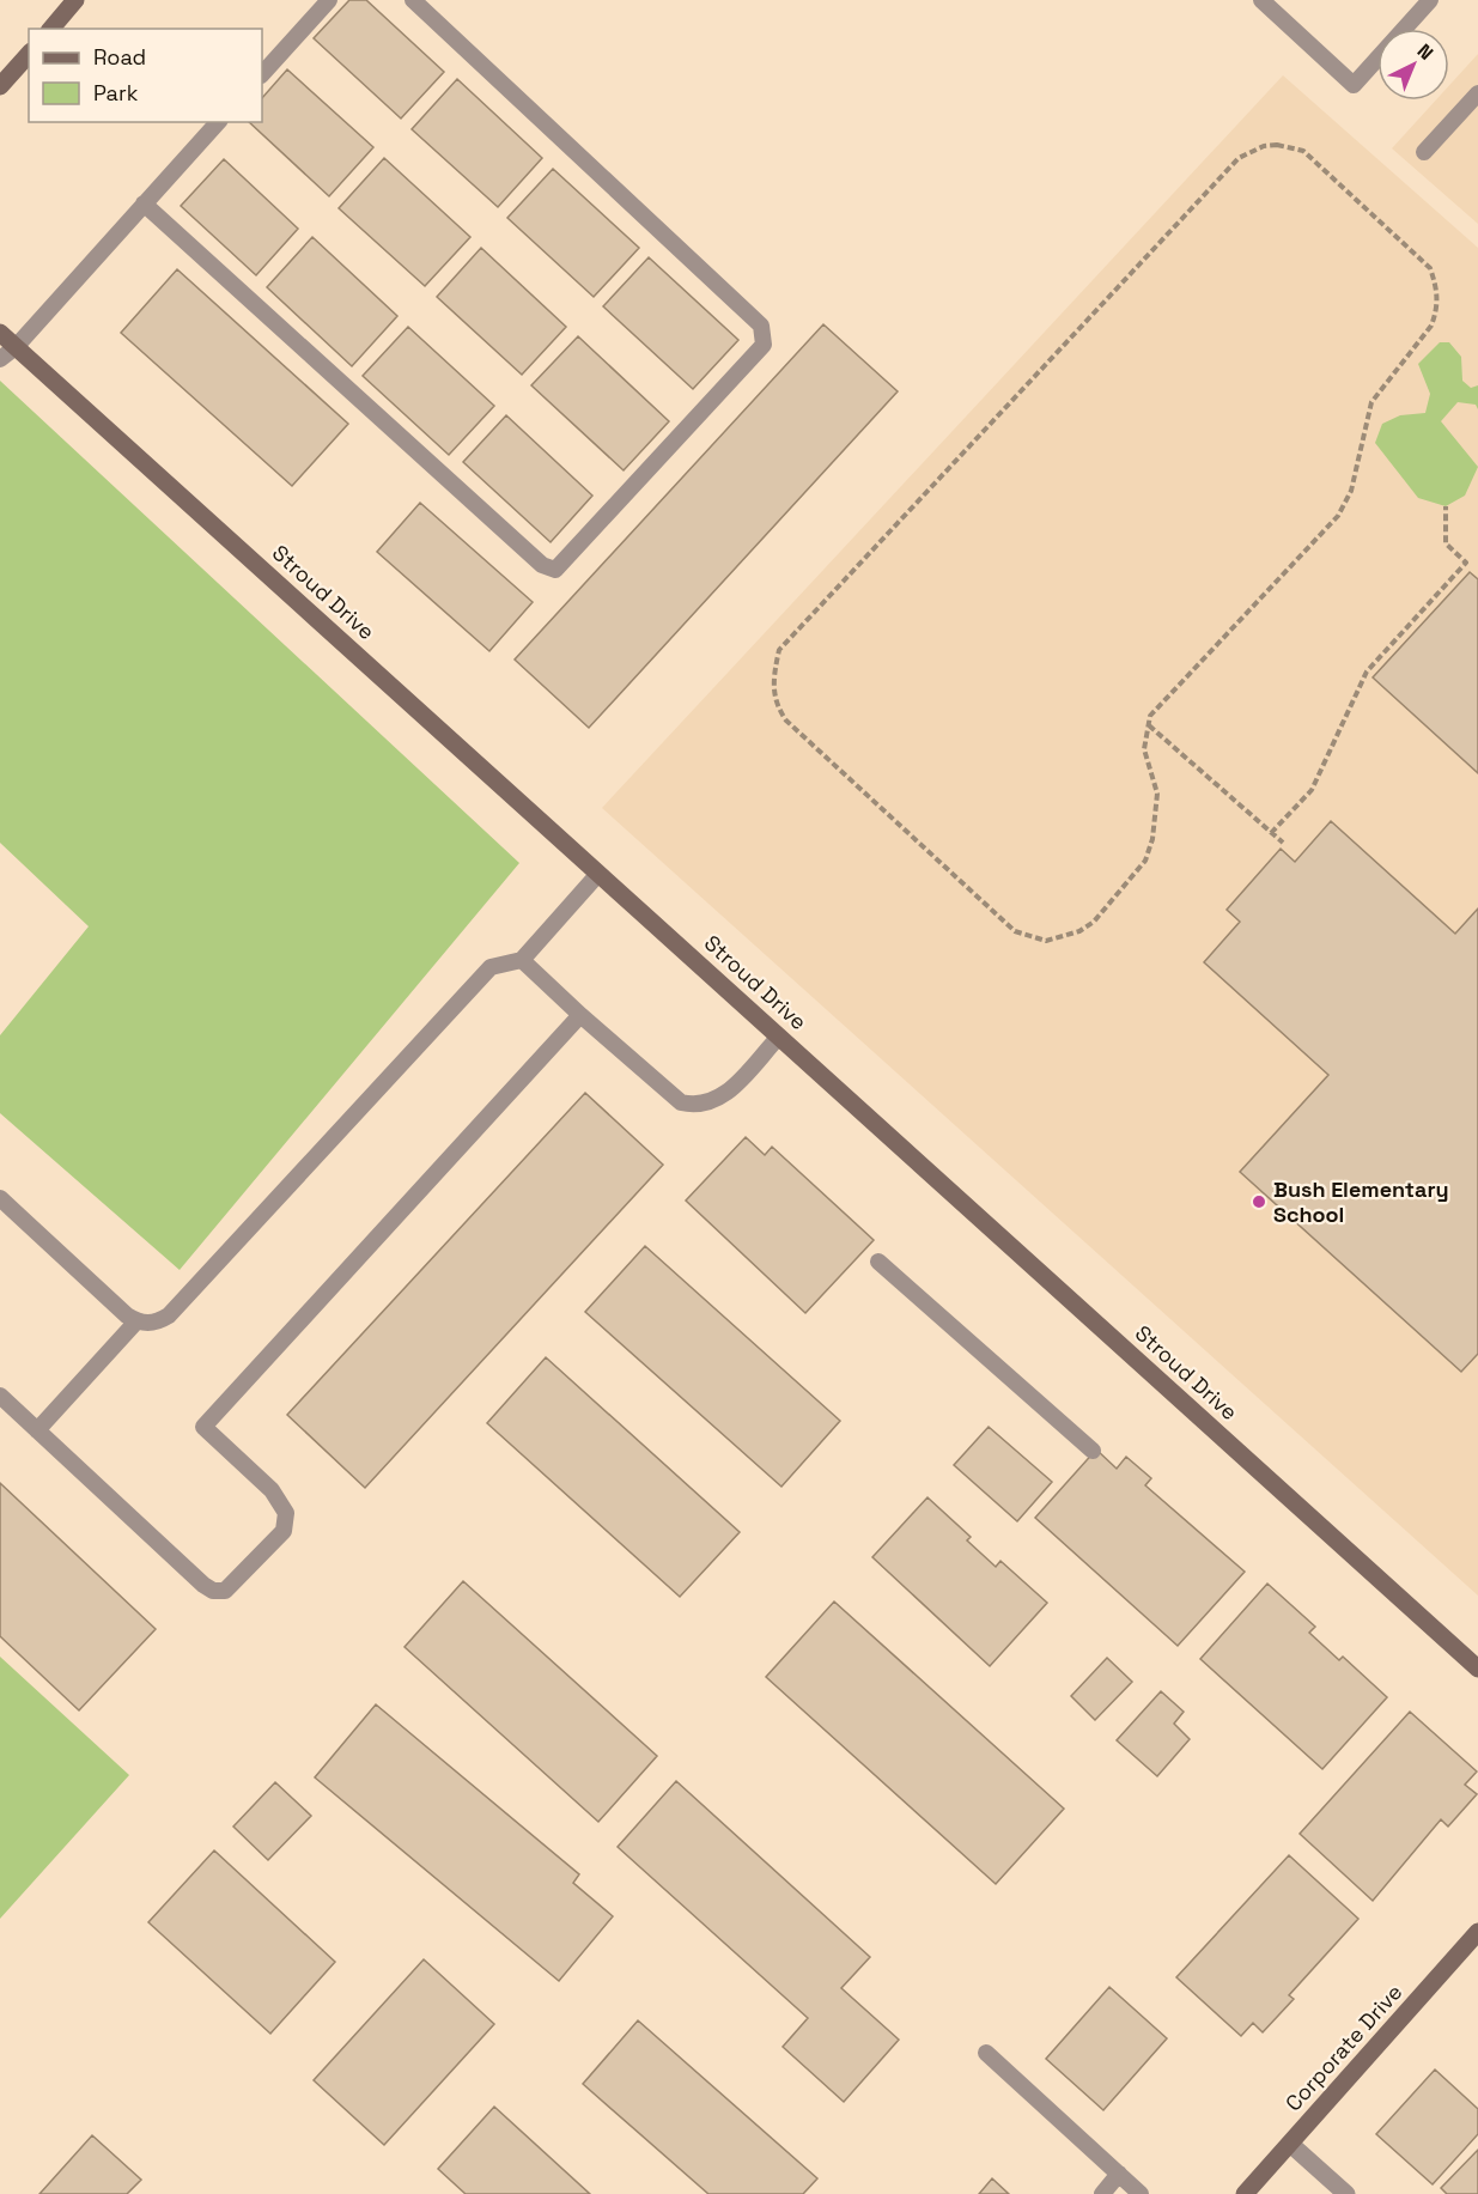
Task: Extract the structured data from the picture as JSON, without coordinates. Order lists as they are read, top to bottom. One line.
{"streets":{"street":["Stroud Drive","Corporate Drive"]},"places":["Bush Elementary School"],"legend":["Road","Park"],"north":"top right"}
